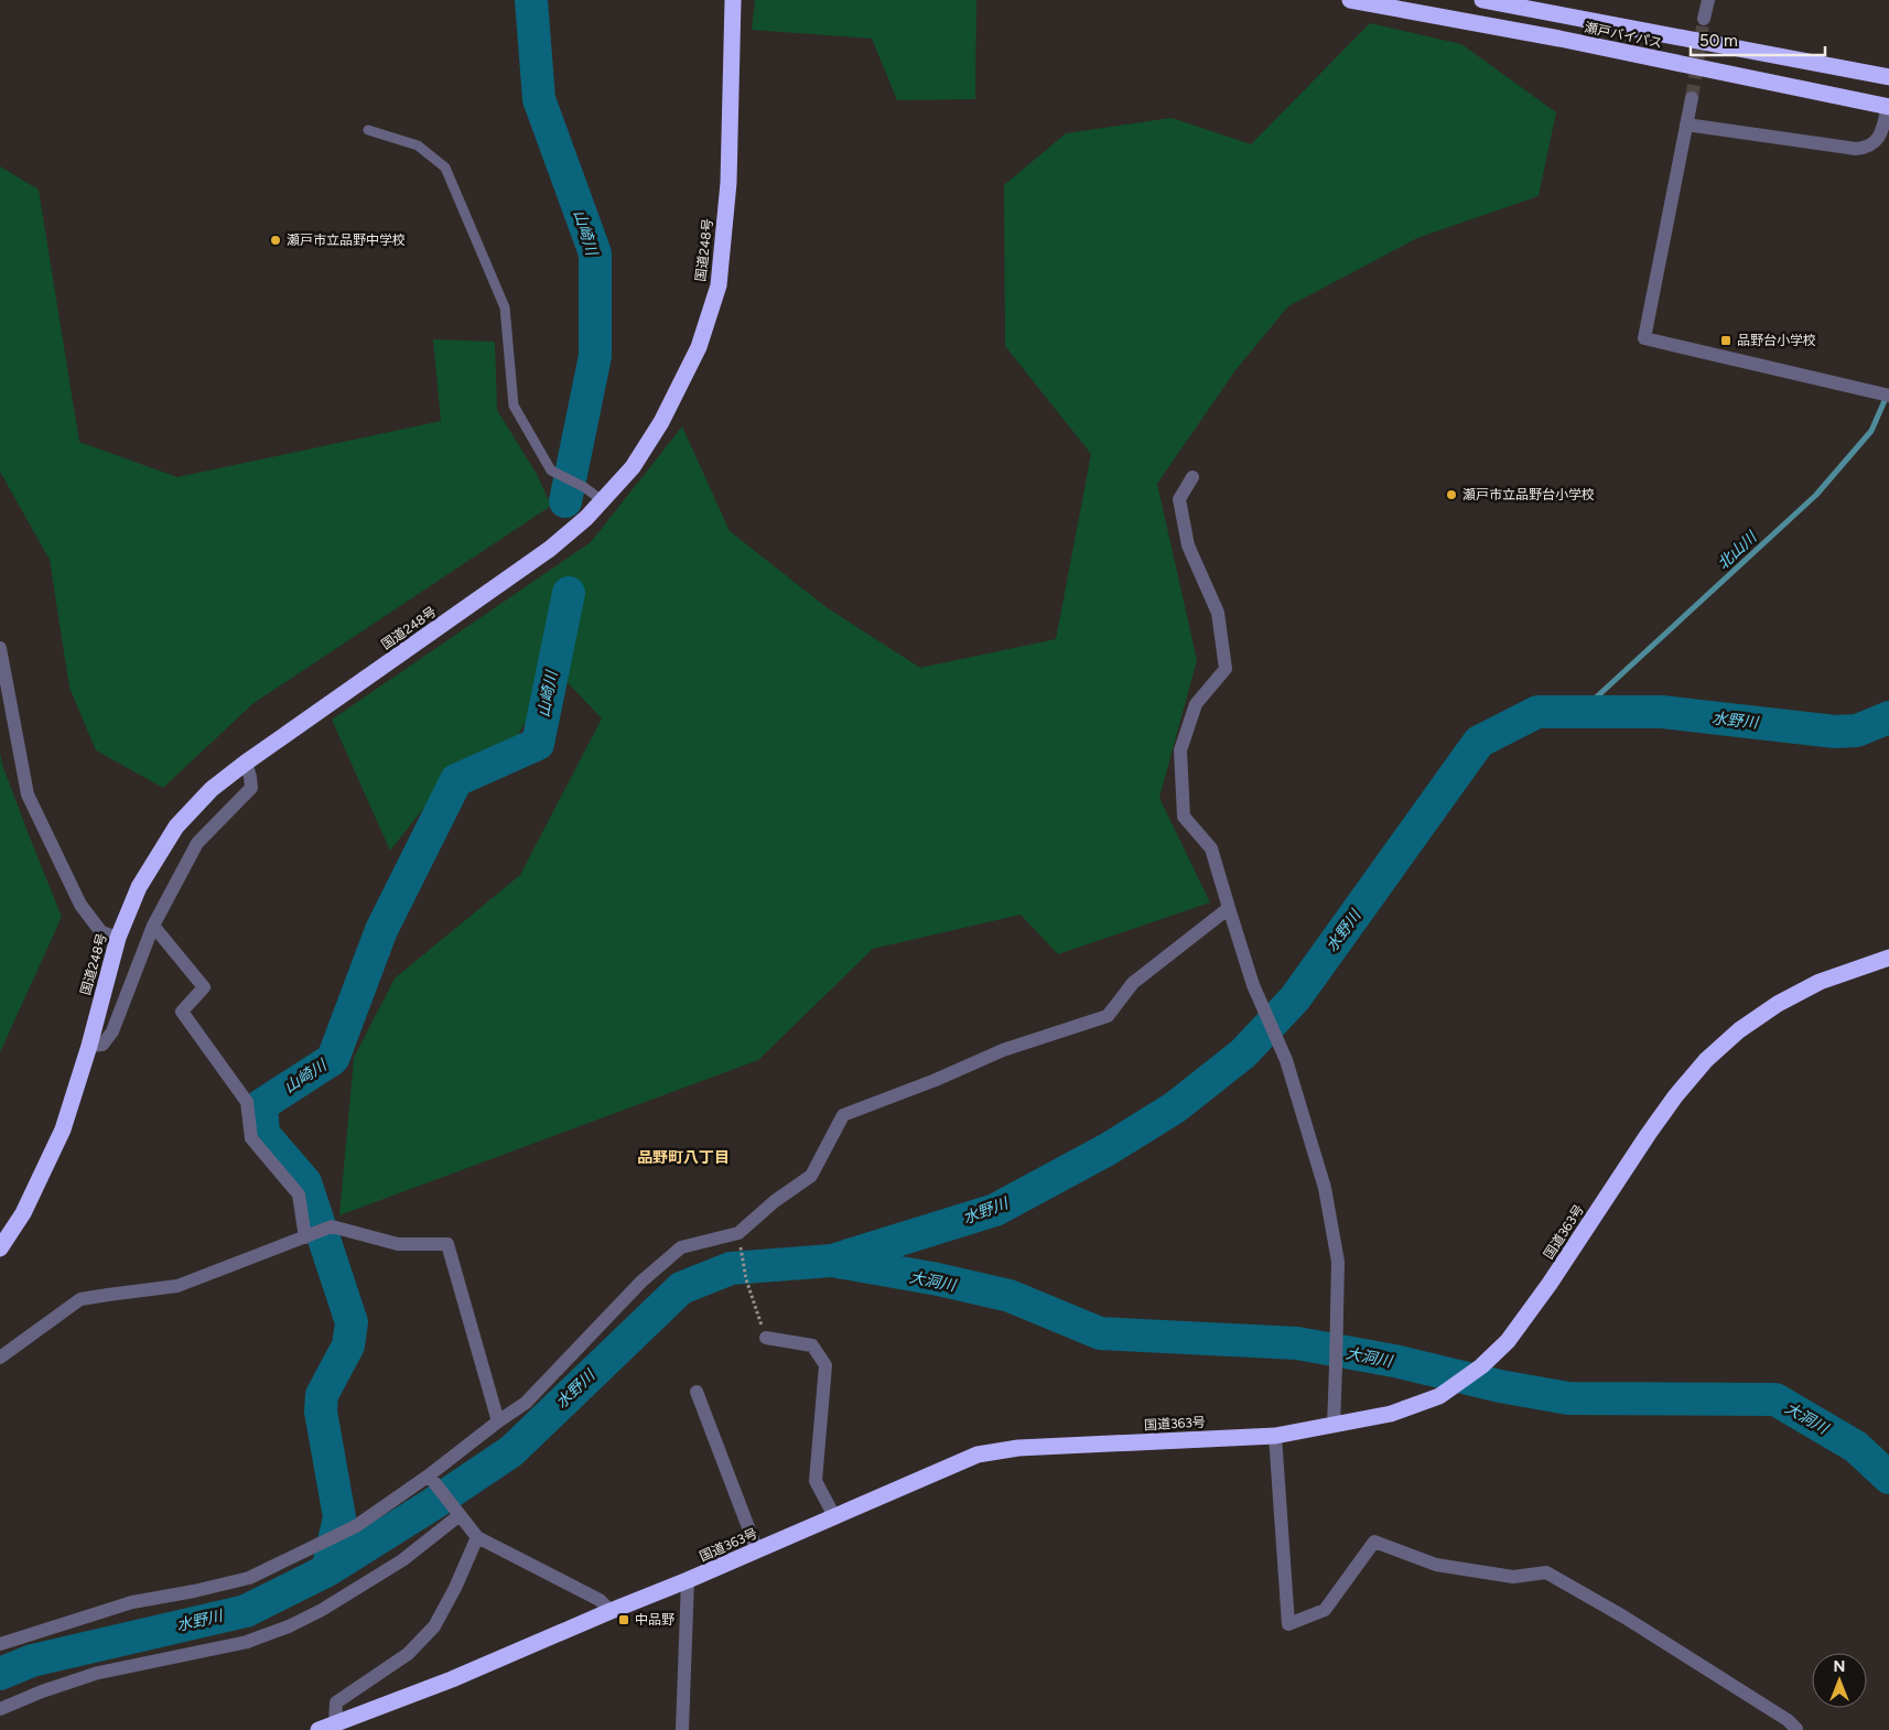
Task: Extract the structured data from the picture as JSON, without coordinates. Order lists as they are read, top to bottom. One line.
{"streets":{"highway":["瀬戸バイパス","国道248号","国道363号"]},"districts":["品野町八丁目"],"water":["山崎川","北山川","水野川","大洞川"],"places":{"other":["瀬戸市立品野中学校","瀬戸市立品野台小学校"],"transit":["品野台小学校","中品野"]},"scale_bar":"50 m","north":"top"}
